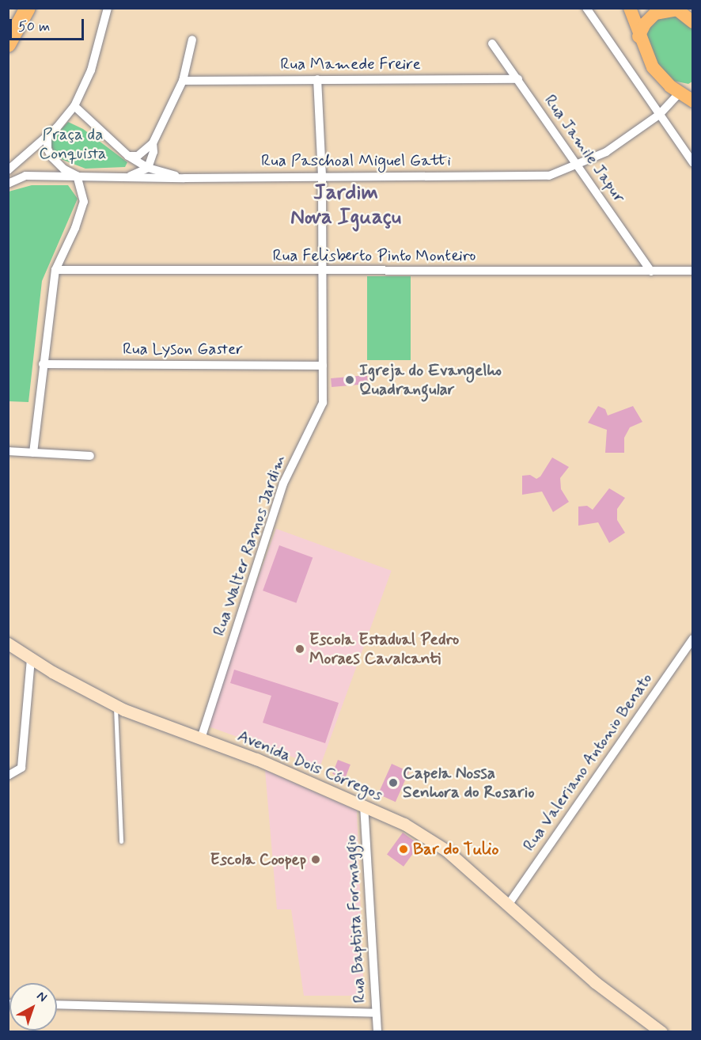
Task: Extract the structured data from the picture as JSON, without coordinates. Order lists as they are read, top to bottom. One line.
{"streets":{"street":["Rua Mamede Freire","Rua Jamile Japur","Rua Paschoal Miguel Gatti","Rua Felisberto Pinto Monteiro","Rua Lyson Gaster","Rua Walter Ramos Jardim","Rua Valeriano Antonio Benato","Avenida Dois Córregos","Rua Baptista Formaggio"]},"crossings":[["Rua Mamede Freire","Rua Jamile Japur"],["Rua Mamede Freire","Rua Walter Ramos Jardim"],["Rua Jamile Japur","Rua Paschoal Miguel Gatti"],["Rua Jamile Japur","Rua Felisberto Pinto Monteiro"],["Rua Paschoal Miguel Gatti","Rua Walter Ramos Jardim"],["Rua Felisberto Pinto Monteiro","Rua Walter Ramos Jardim"],["Rua Lyson Gaster","Rua Walter Ramos Jardim"],["Rua Walter Ramos Jardim","Avenida Dois Córregos"],["Rua Valeriano Antonio Benato","Avenida Dois Córregos"],["Avenida Dois Córregos","Rua Baptista Formaggio"]],"districts":["Jardim Nova Iguaçu"],"parks":["Praça da Conquista"],"places":["Igreja do Evangelho Quadrangular","Escola Estadual Pedro Moraes Cavalcanti","Capela Nossa Senhora do Rosario","Bar do Tulio","Escola Coopep"],"scale_bar":"50 m","north":"top right"}
